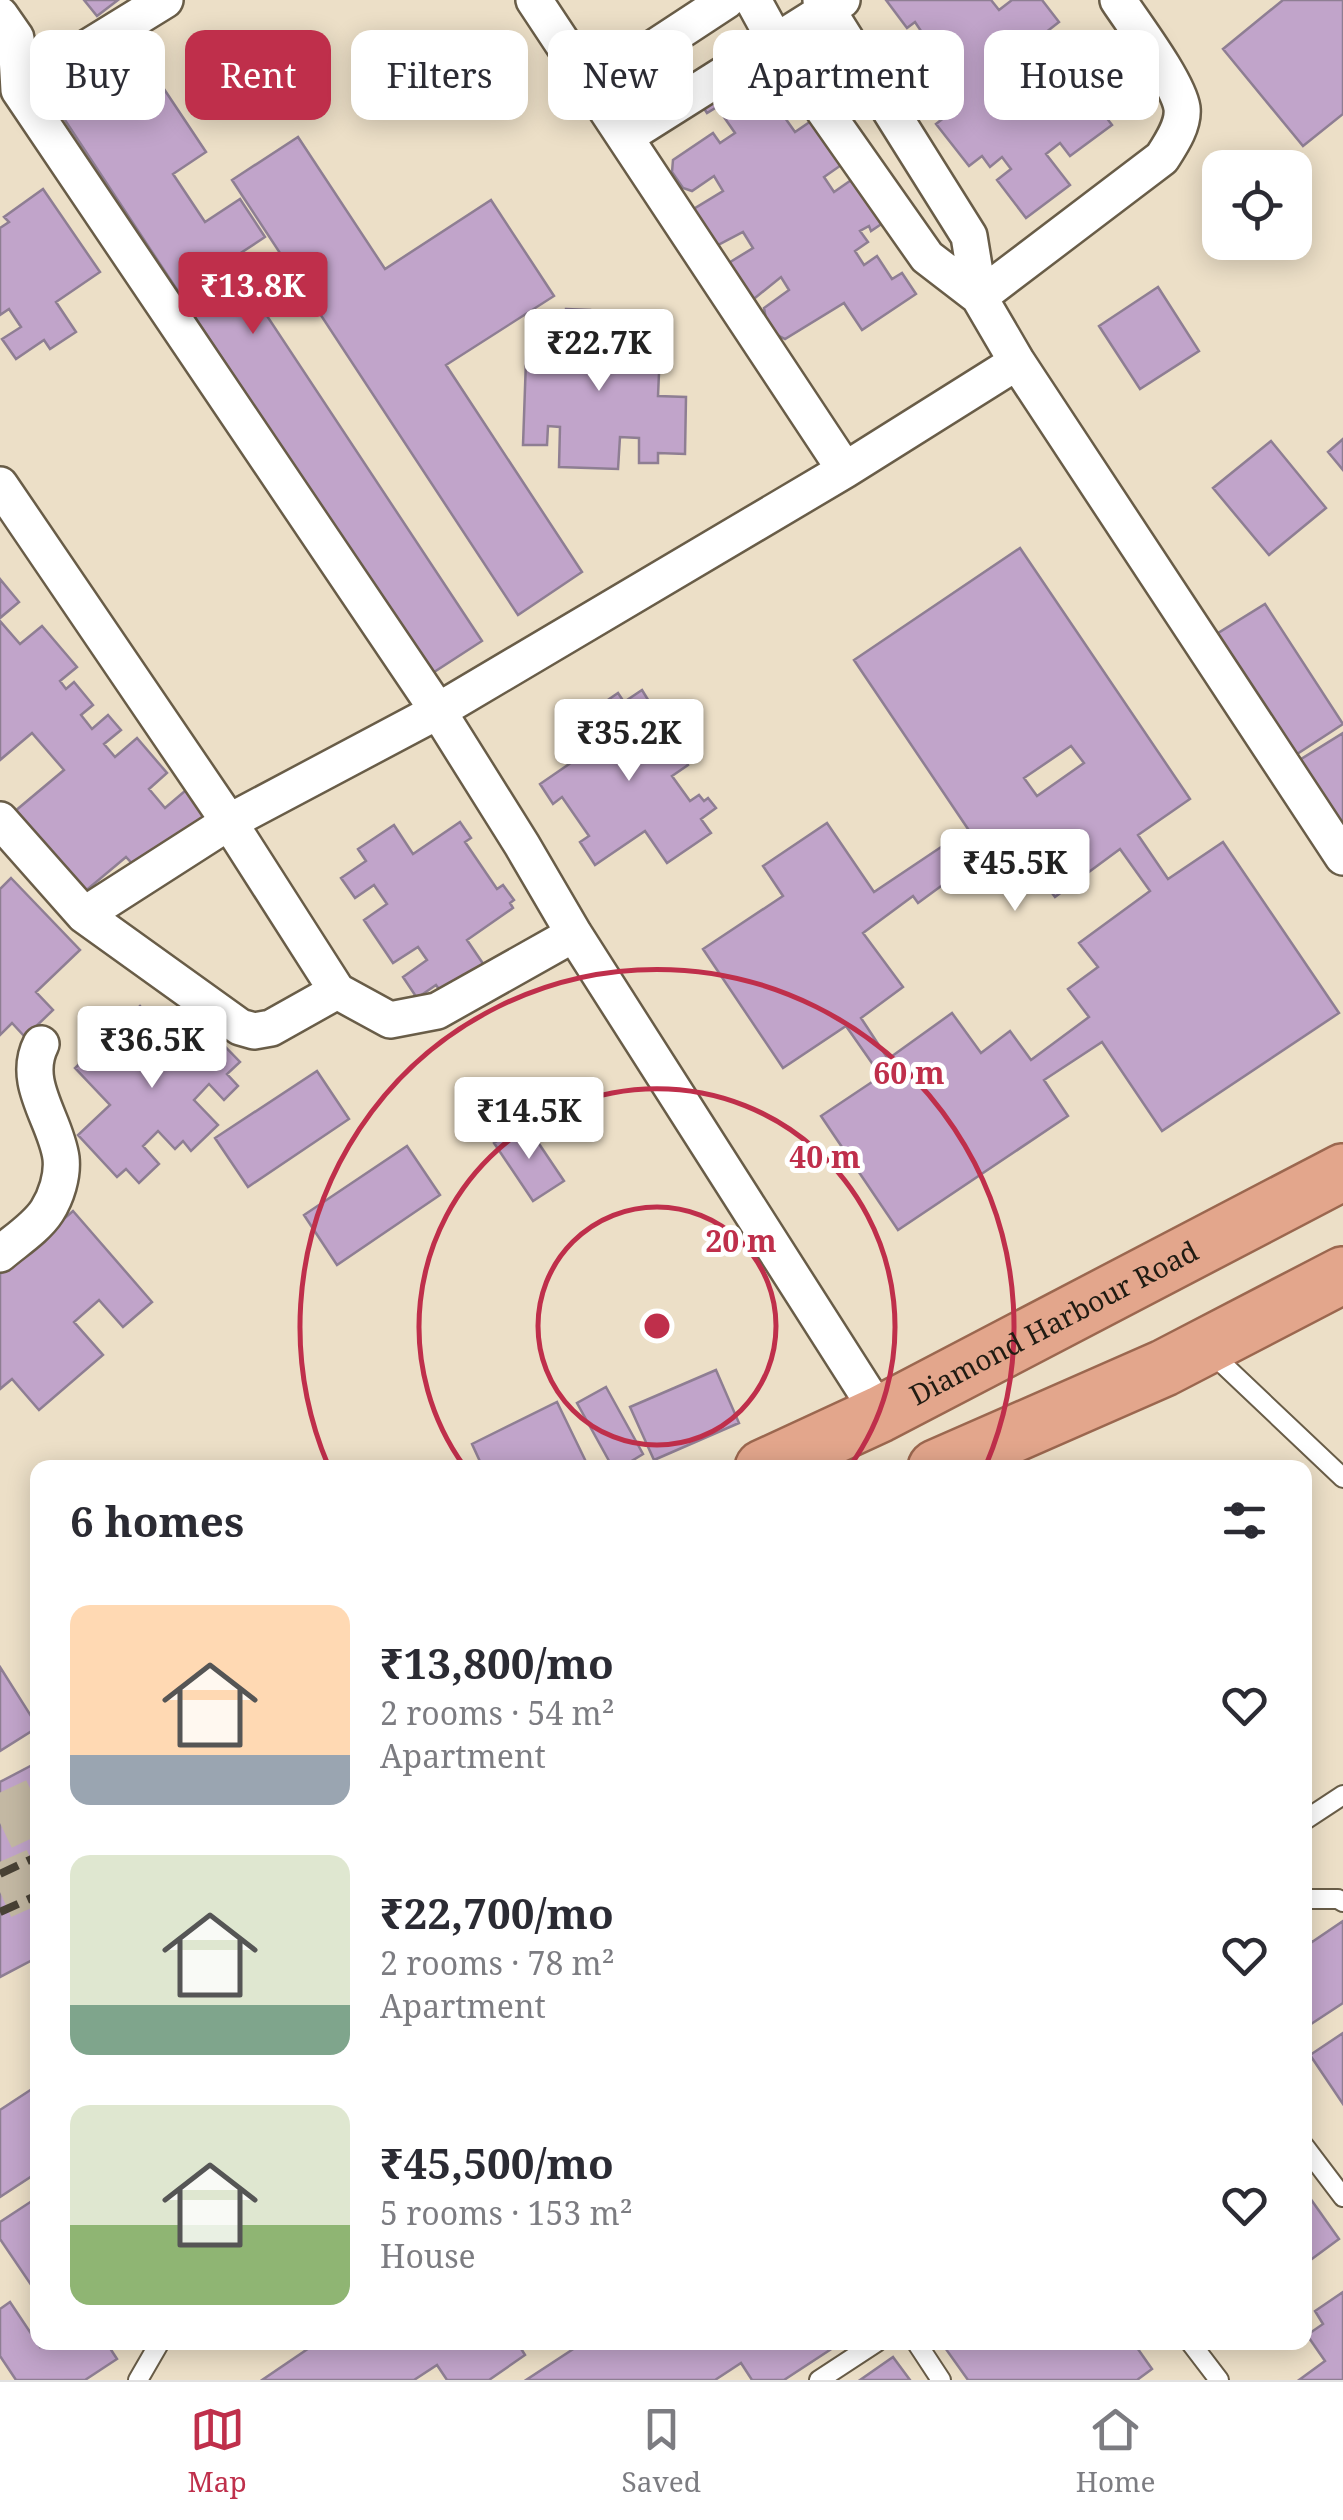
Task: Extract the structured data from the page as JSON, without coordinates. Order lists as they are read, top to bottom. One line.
{"streets":{"highway":["Diamond Harbour Road"]},"page":{"chip":["Buy","Rent","Filters","New","Apartment","House"],"price":["₹13.8K","₹22.7K","₹35.2K","₹45.5K","₹36.5K","₹14.5K"],"heading":"6 homes","list":[{"name":"₹13,800/mo","note":"2 rooms · 54 m² · Apartment"},{"name":"₹22,700/mo","note":"2 rooms · 78 m² · Apartment"},{"name":"₹45,500/mo","note":"5 rooms · 153 m² · House"}],"tabs":["Map","Saved","Home"]},"rings":["60 m","40 m","20 m"]}
